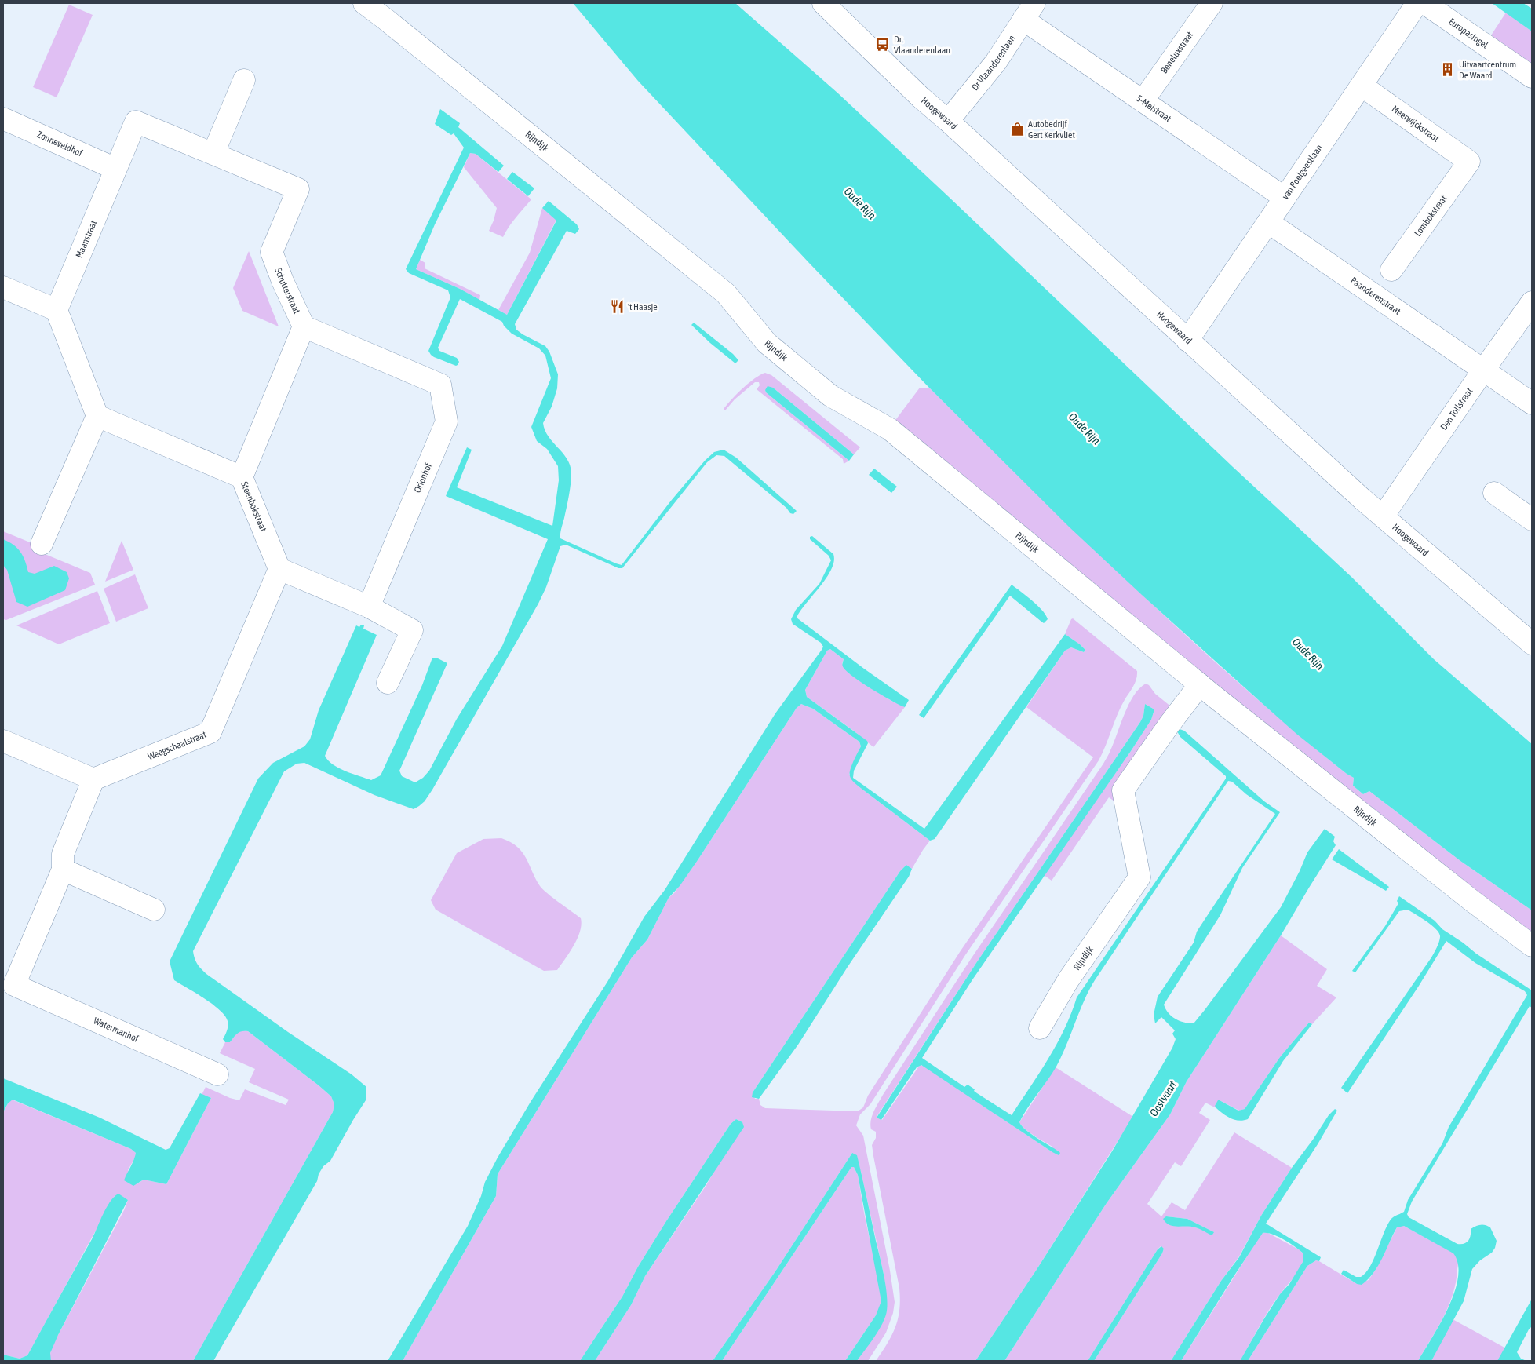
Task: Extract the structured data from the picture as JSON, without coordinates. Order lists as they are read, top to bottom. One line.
{"streets":{"street":["Europasingel","Beneluxstraat","Dr Vlaanderenlaan","5-Meistraat","Hoogewaard","Meerwijckstraat","Rijndijk","Zonneveldhof","van Poelgeestlaan","Lombokstraat","Maanstraat","Schutterstraat","Paanderenstraat","Den Tollstraat","Orionhof","Steenbokstraat","Weegschaalstraat","Watermanhof"]},"crossings":[["Beneluxstraat","5-Meistraat"],["Dr Vlaanderenlaan","5-Meistraat"],["Dr Vlaanderenlaan","Hoogewaard"],["5-Meistraat","van Poelgeestlaan"],["Hoogewaard","van Poelgeestlaan"],["Hoogewaard","Den Tollstraat"],["Meerwijckstraat","van Poelgeestlaan"],["Meerwijckstraat","Lombokstraat"],["Zonneveldhof","Maanstraat"],["Zonneveldhof","Schutterstraat"],["van Poelgeestlaan","Paanderenstraat"],["Maanstraat","Schutterstraat"],["Schutterstraat","Orionhof"],["Paanderenstraat","Den Tollstraat"],["Steenbokstraat","Weegschaalstraat"],["Weegschaalstraat","Watermanhof"]],"water":["Oude Rijn","Oostvaart"],"places":{"bus stop":["Dr. Vlaanderenlaan"],"building":["Uitvaartcentrum De Waard"],"shop":["Autobedrijf Gert Kerkvliet"],"restaurant":["'t Haasje"]}}
